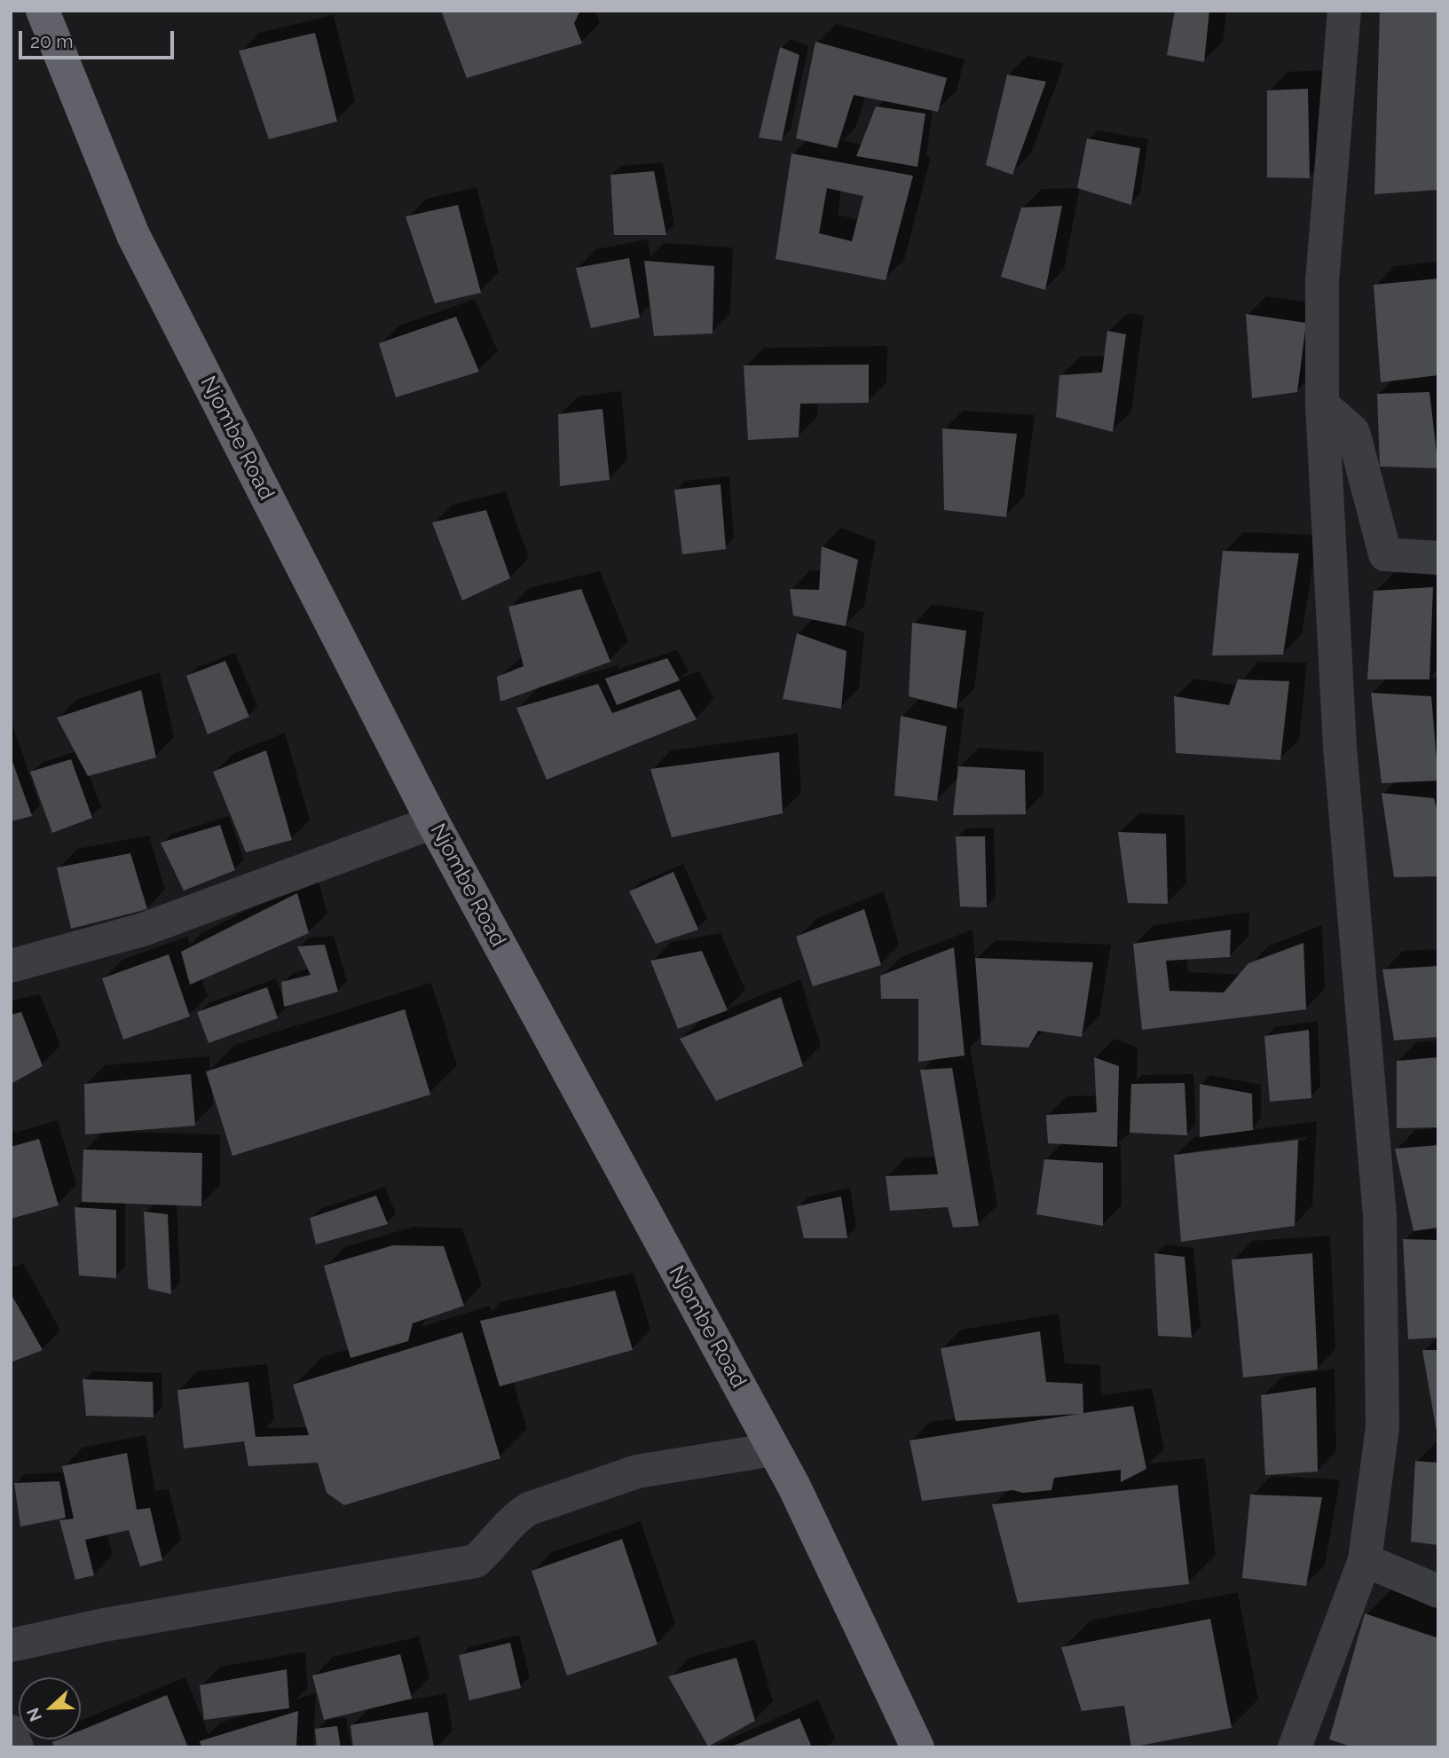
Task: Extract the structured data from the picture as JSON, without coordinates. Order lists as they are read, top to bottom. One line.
{"streets":{"highway":["Njombe Road"]},"scale_bar":"20 m","north":"left"}
